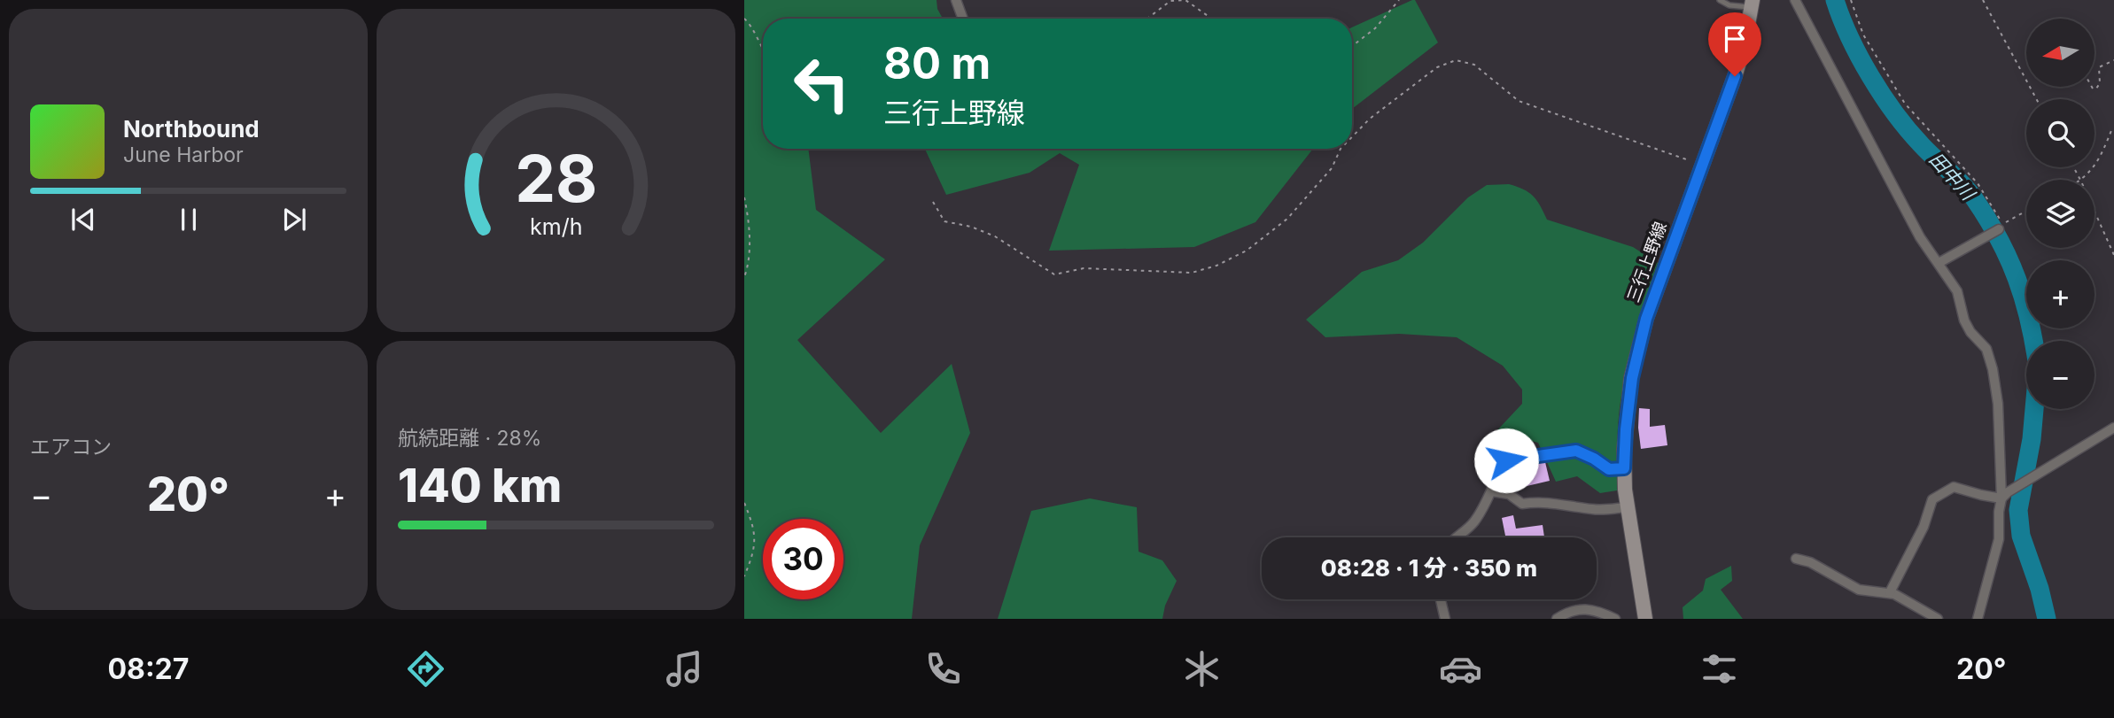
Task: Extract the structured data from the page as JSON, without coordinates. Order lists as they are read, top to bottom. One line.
{"streets":{"main road":["三行上野線"]},"water":["田中川"],"north":"left","page":{"map_buttons":["+","−"],"turn":["80 m","三行上野線"],"song":["Northbound","June Harbor"],"tile":["エアコン",["航続距離 · 28%","140 km"]],"heat":["−","20°","+"],"limit":"30","trip":"08:28 · 1 分 · 350 m","tabs":["08:27","20°"],"gauge":["28","km/h"]}}
